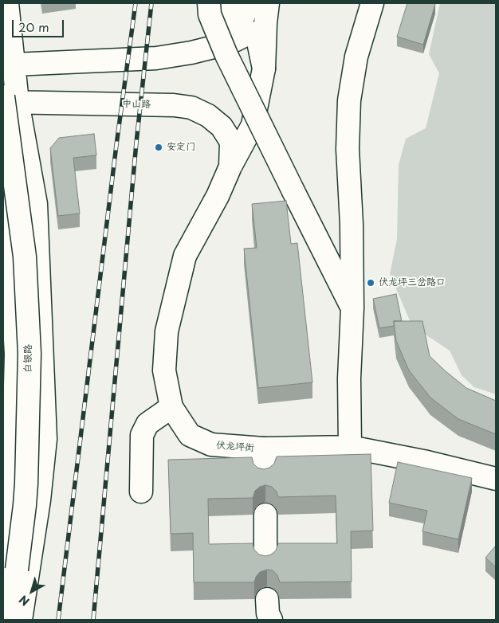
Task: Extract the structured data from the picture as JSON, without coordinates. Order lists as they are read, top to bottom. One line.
{"streets":{"main road":["中山路","白银路","伏龙坪街"]},"crossings":[["中山路","白银路"],["中山路","伏龙坪街"]],"places":["安定门","伏龙坪三岔路口"],"scale_bar":"20 m","north":"bottom left"}
